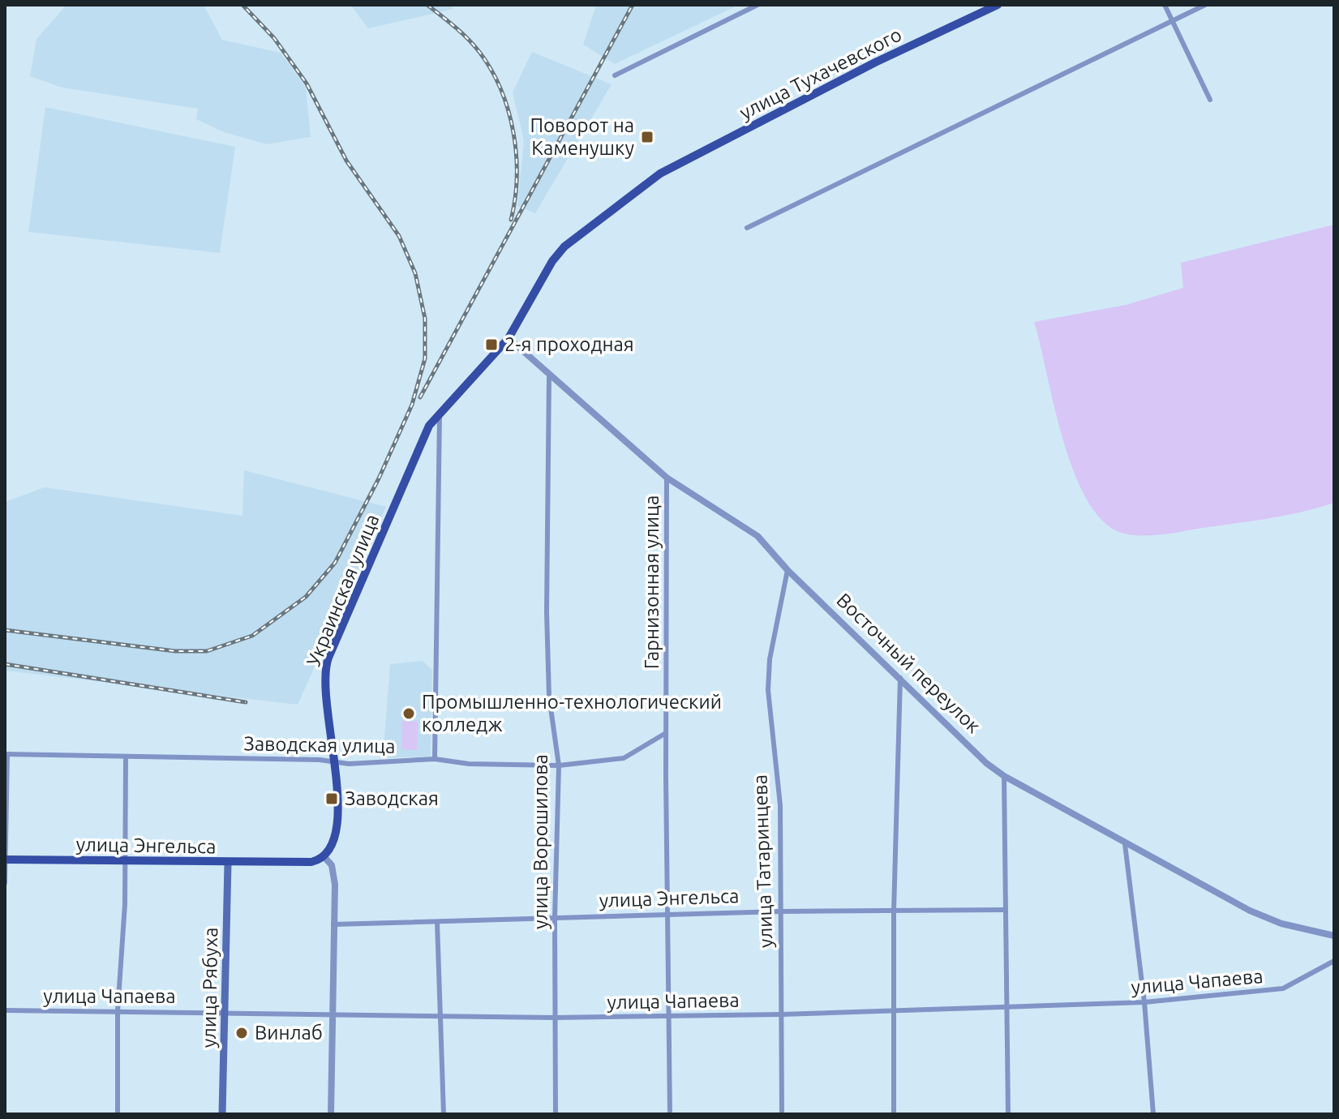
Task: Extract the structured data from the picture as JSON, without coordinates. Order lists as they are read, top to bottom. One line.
{"streets":{"main road":["улица Тухачевского","Украинская улица","улица Энгельса","улица Рябуха"],"street":["Гарнизонная улица","Восточный переулок","Заводская улица","улица Ворошилова","улица Татаринцева","улица Чапаева"]},"crossings":[["улица Тухачевского","Украинская улица"],["Гарнизонная улица","Восточный переулок"],["Гарнизонная улица","Заводская улица"],["Гарнизонная улица","улица Энгельса"],["Гарнизонная улица","улица Чапаева"],["Украинская улица","Восточный переулок"],["Украинская улица","Заводская улица"],["Украинская улица","улица Энгельса"],["Восточный переулок","улица Ворошилова"],["Восточный переулок","улица Татаринцева"],["Заводская улица","улица Ворошилова"],["улица Ворошилова","улица Энгельса"],["улица Ворошилова","улица Чапаева"],["улица Энгельса","улица Татаринцева"],["улица Энгельса","улица Рябуха"],["улица Татаринцева","улица Чапаева"],["улица Чапаева","улица Рябуха"]],"places":{"transit":["Поворот на Каменушку","2-я проходная","Заводская"],"other":["Промышленно-технологический колледж","Винлаб"]}}
